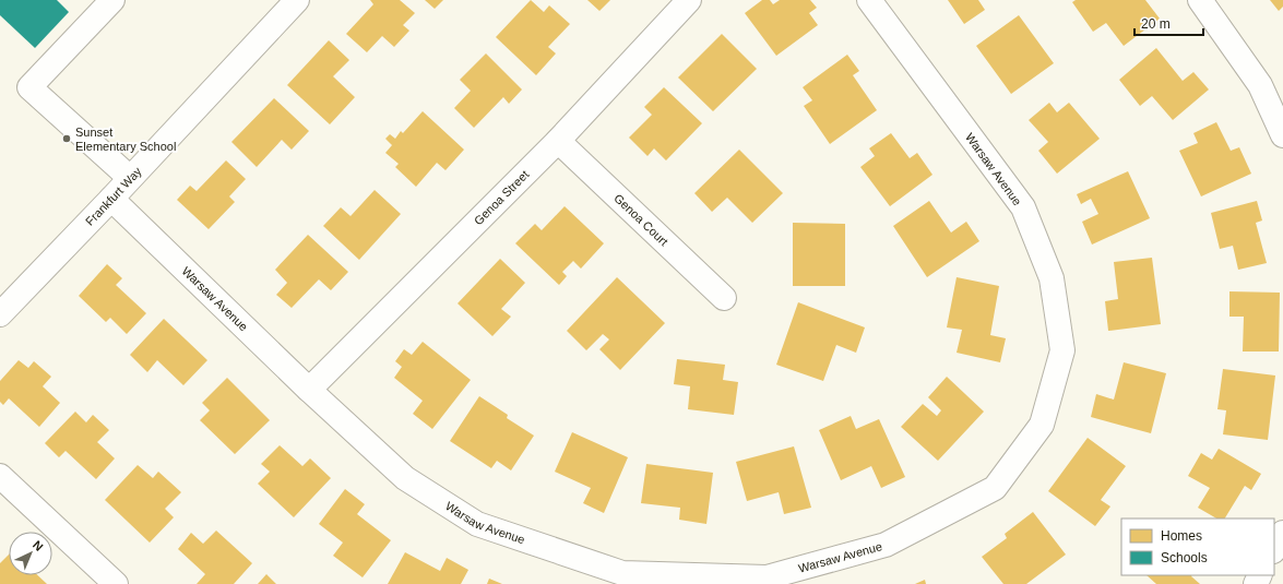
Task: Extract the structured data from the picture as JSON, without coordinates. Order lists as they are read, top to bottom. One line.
{"streets":{"street":["Warsaw Avenue","Frankfurt Way","Genoa Street","Genoa Court"]},"crossings":[["Warsaw Avenue","Frankfurt Way"],["Warsaw Avenue","Genoa Street"],["Genoa Street","Genoa Court"]],"places":["Sunset Elementary School"],"legend":["Homes","Schools"],"scale_bar":"20 m","north":"top right"}
